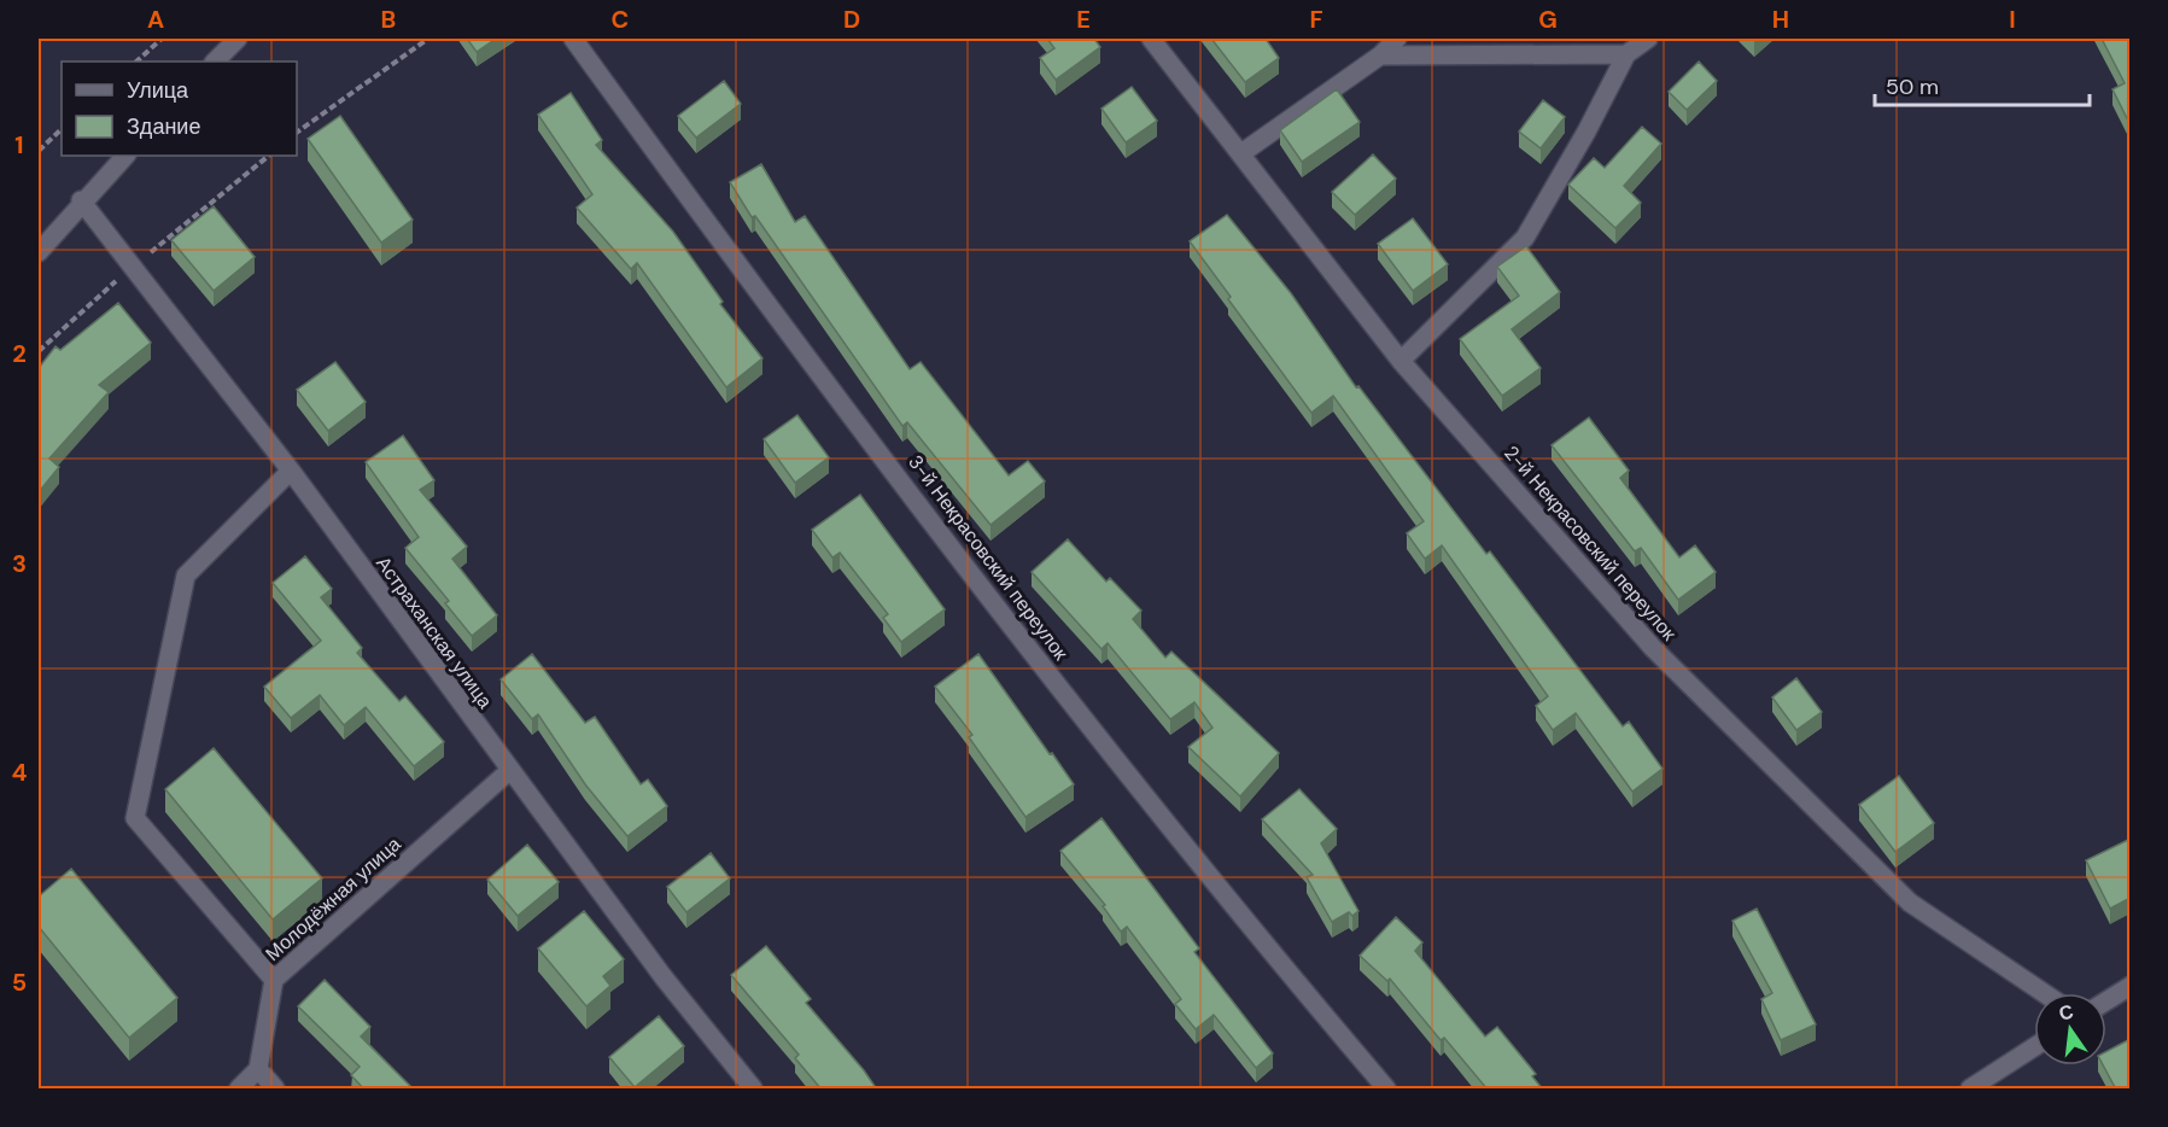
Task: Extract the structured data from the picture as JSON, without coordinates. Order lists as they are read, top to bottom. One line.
{"streets":{"street":["2-й Некрасовский переулок","3-й Некрасовский переулок","Астраханская улица","Молодёжная улица"]},"crossings":[["Астраханская улица","Молодёжная улица"]],"legend":["Улица","Здание"],"scale_bar":"50 m","north":"top","grid":{"columns":["A","B","C","D","E","F","G","H","I"],"rows":["1","2","3","4","5"]}}
